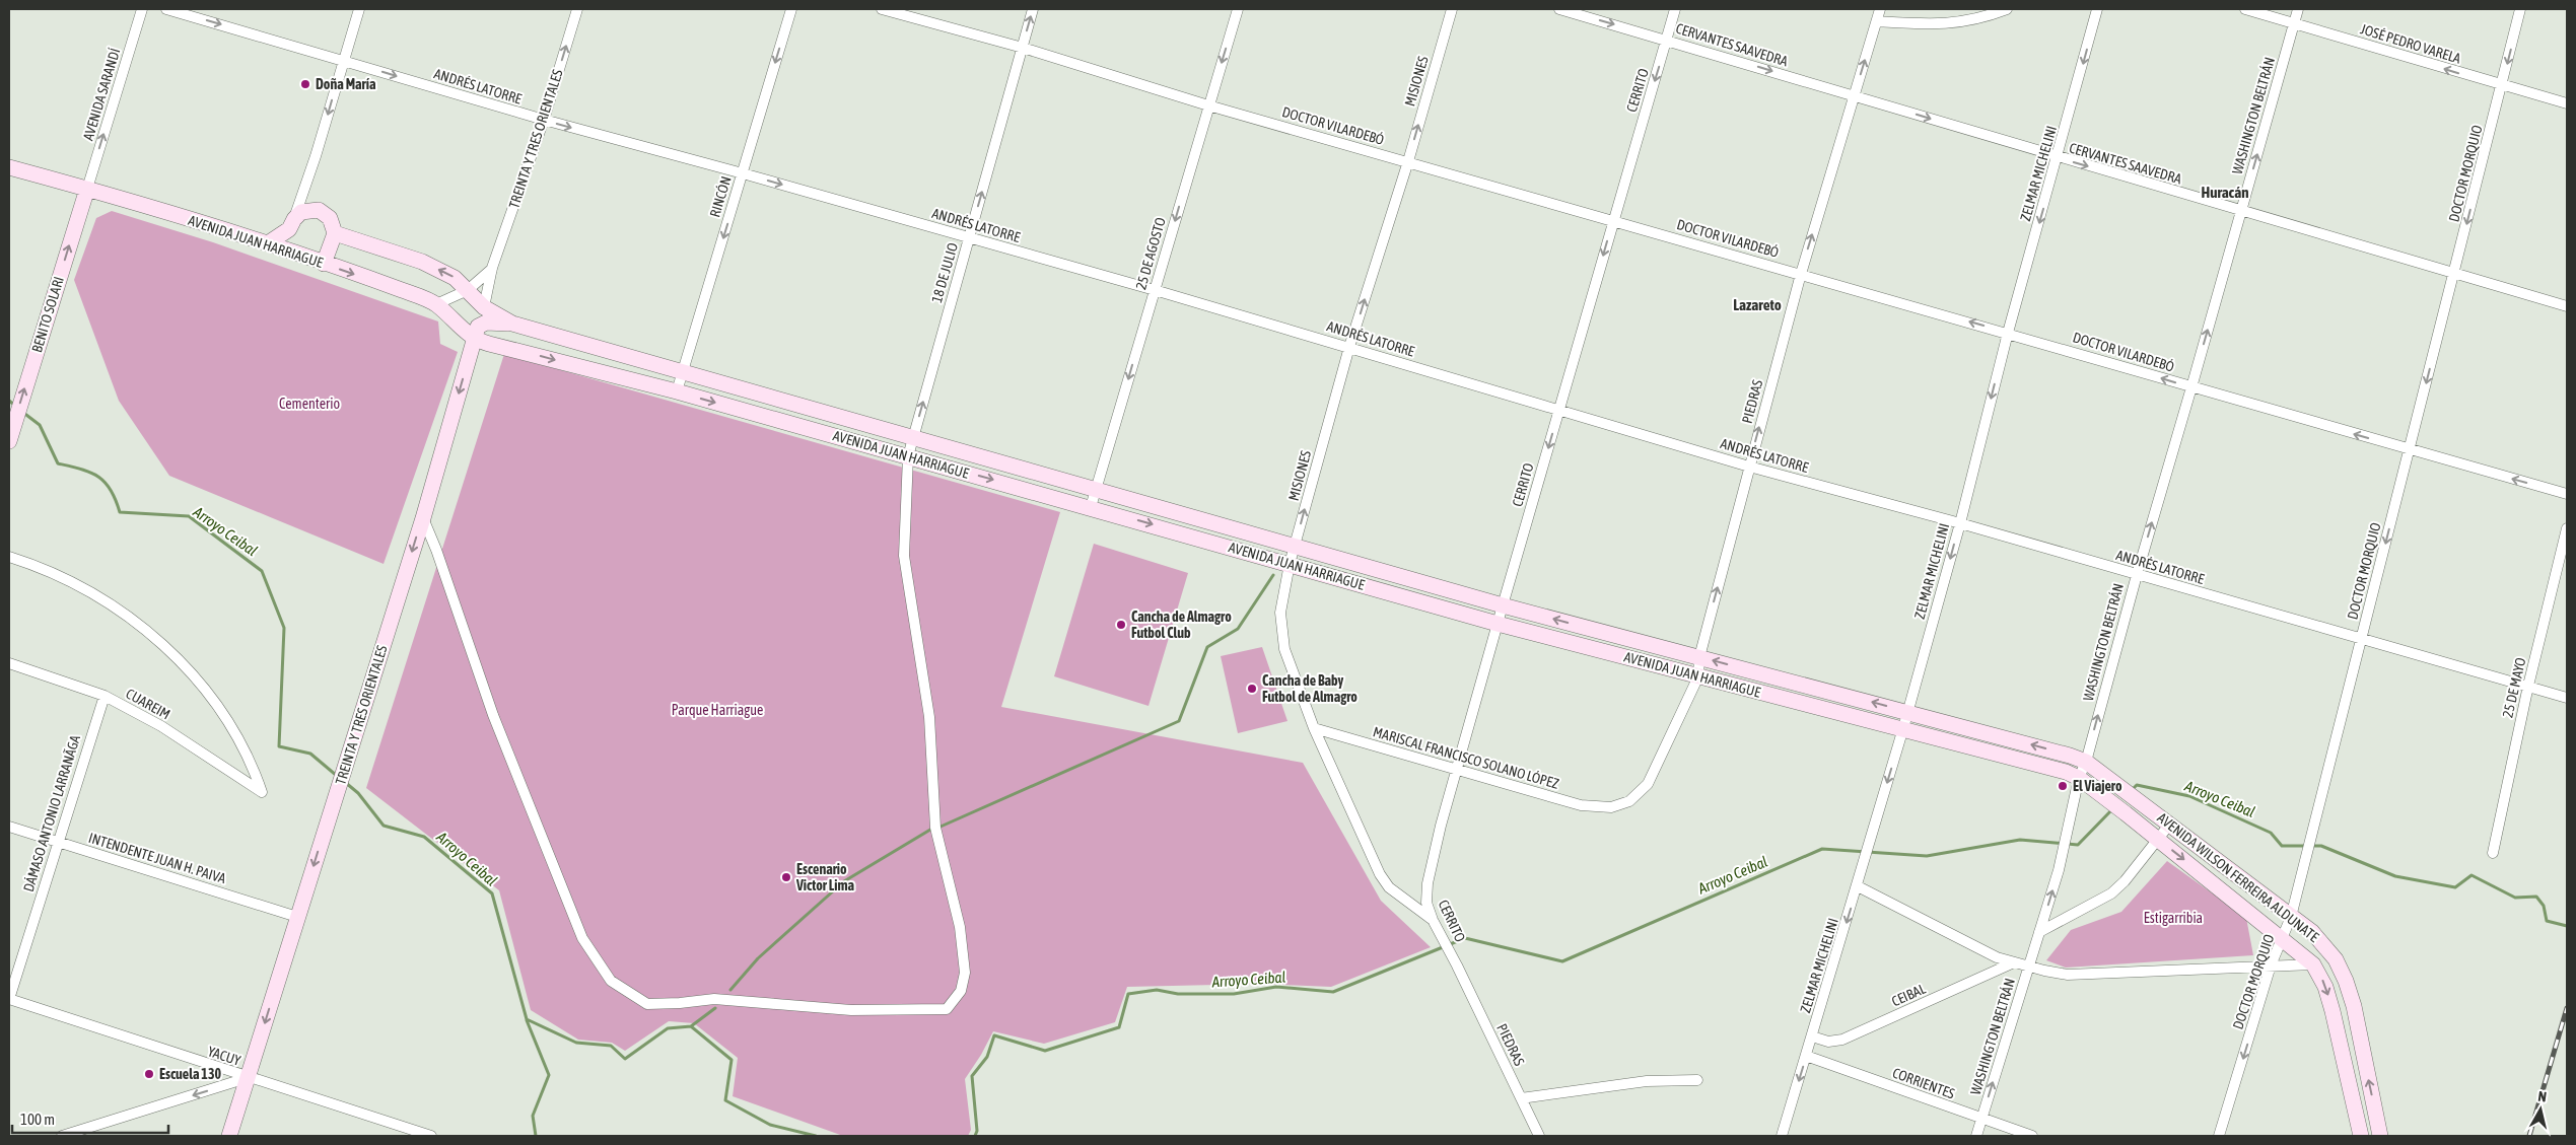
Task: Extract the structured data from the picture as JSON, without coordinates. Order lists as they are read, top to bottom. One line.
{"streets":{"street":["JOSÉ PEDRO VARELA","CERVANTES SAAVEDRA","MISIONES","ANDRÉS LATORRE","CERRITO","AVENIDA SARANDÍ","WASHINGTON BELTRÁN","DOCTOR VILARDEBÓ","TREINTA Y TRES ORIENTALES","ZELMAR MICHELINI","DOCTOR MORQUIO","RINCÓN","AVENIDA JUAN HARRIAGUE","25 DE AGOSTO","18 DE JULIO","BENITO SOLARI","PIEDRAS","25 DE MAYO","CUAREIM","MARISCAL FRANCISCO SOLANO LÓPEZ","DÁMASO ANTONIO LARRANÃGA","INTENDENTE JUAN H. PAIVA","AVENIDA WILSON FERREIRA ALDUNATE","CEIBAL","YACUY","CORRIENTES"]},"crossings":[["JOSÉ PEDRO VARELA","WASHINGTON BELTRÁN"],["JOSÉ PEDRO VARELA","DOCTOR MORQUIO"],["CERVANTES SAAVEDRA","CERRITO"],["CERVANTES SAAVEDRA","WASHINGTON BELTRÁN"],["CERVANTES SAAVEDRA","ZELMAR MICHELINI"],["CERVANTES SAAVEDRA","DOCTOR MORQUIO"],["CERVANTES SAAVEDRA","PIEDRAS"],["MISIONES","ANDRÉS LATORRE"],["MISIONES","CERRITO"],["MISIONES","DOCTOR VILARDEBÓ"],["MISIONES","AVENIDA JUAN HARRIAGUE"],["MISIONES","MARISCAL FRANCISCO SOLANO LÓPEZ"],["ANDRÉS LATORRE","CERRITO"],["ANDRÉS LATORRE","WASHINGTON BELTRÁN"],["ANDRÉS LATORRE","TREINTA Y TRES ORIENTALES"],["ANDRÉS LATORRE","ZELMAR MICHELINI"],["ANDRÉS LATORRE","DOCTOR MORQUIO"],["ANDRÉS LATORRE","RINCÓN"],["ANDRÉS LATORRE","25 DE AGOSTO"],["ANDRÉS LATORRE","18 DE JULIO"],["ANDRÉS LATORRE","PIEDRAS"],["ANDRÉS LATORRE","25 DE MAYO"],["CERRITO","DOCTOR VILARDEBÓ"],["CERRITO","AVENIDA JUAN HARRIAGUE"],["CERRITO","PIEDRAS"],["CERRITO","MARISCAL FRANCISCO SOLANO LÓPEZ"],["AVENIDA SARANDÍ","AVENIDA JUAN HARRIAGUE"],["AVENIDA SARANDÍ","BENITO SOLARI"],["WASHINGTON BELTRÁN","DOCTOR VILARDEBÓ"],["WASHINGTON BELTRÁN","AVENIDA JUAN HARRIAGUE"],["WASHINGTON BELTRÁN","CORRIENTES"],["DOCTOR VILARDEBÓ","ZELMAR MICHELINI"],["DOCTOR VILARDEBÓ","DOCTOR MORQUIO"],["DOCTOR VILARDEBÓ","25 DE AGOSTO"],["DOCTOR VILARDEBÓ","18 DE JULIO"],["DOCTOR VILARDEBÓ","PIEDRAS"],["TREINTA Y TRES ORIENTALES","AVENIDA JUAN HARRIAGUE"],["TREINTA Y TRES ORIENTALES","18 DE JULIO"],["TREINTA Y TRES ORIENTALES","INTENDENTE JUAN H. PAIVA"],["TREINTA Y TRES ORIENTALES","YACUY"],["ZELMAR MICHELINI","AVENIDA JUAN HARRIAGUE"],["ZELMAR MICHELINI","CEIBAL"],["ZELMAR MICHELINI","CORRIENTES"],["DOCTOR MORQUIO","AVENIDA WILSON FERREIRA ALDUNATE"],["RINCÓN","AVENIDA JUAN HARRIAGUE"],["AVENIDA JUAN HARRIAGUE","25 DE AGOSTO"],["AVENIDA JUAN HARRIAGUE","18 DE JULIO"],["AVENIDA JUAN HARRIAGUE","BENITO SOLARI"],["AVENIDA JUAN HARRIAGUE","PIEDRAS"],["AVENIDA JUAN HARRIAGUE","AVENIDA WILSON FERREIRA ALDUNATE"],["PIEDRAS","MARISCAL FRANCISCO SOLANO LÓPEZ"],["CUAREIM","DÁMASO ANTONIO LARRANÃGA"],["DÁMASO ANTONIO LARRANÃGA","INTENDENTE JUAN H. PAIVA"],["DÁMASO ANTONIO LARRANÃGA","YACUY"]],"one_way":["JOSÉ PEDRO VARELA","CERVANTES SAAVEDRA","MISIONES","CERRITO","AVENIDA SARANDÍ","WASHINGTON BELTRÁN","DOCTOR VILARDEBÓ","ZELMAR MICHELINI","DOCTOR MORQUIO","RINCÓN","25 DE AGOSTO","BENITO SOLARI","PIEDRAS"],"districts":["Huracán","Lazareto"],"water":["Arroyo Ceibal"],"parks":["Cementerio","Parque Harriague","Estigarribia"],"places":["Doña María","Cancha de Almagro Futbol Club","Cancha de Baby Futbol de Almagro","El Viajero","Escenario Victor Lima","Escuela 130"],"scale_bar":"100 m","north":"top"}
